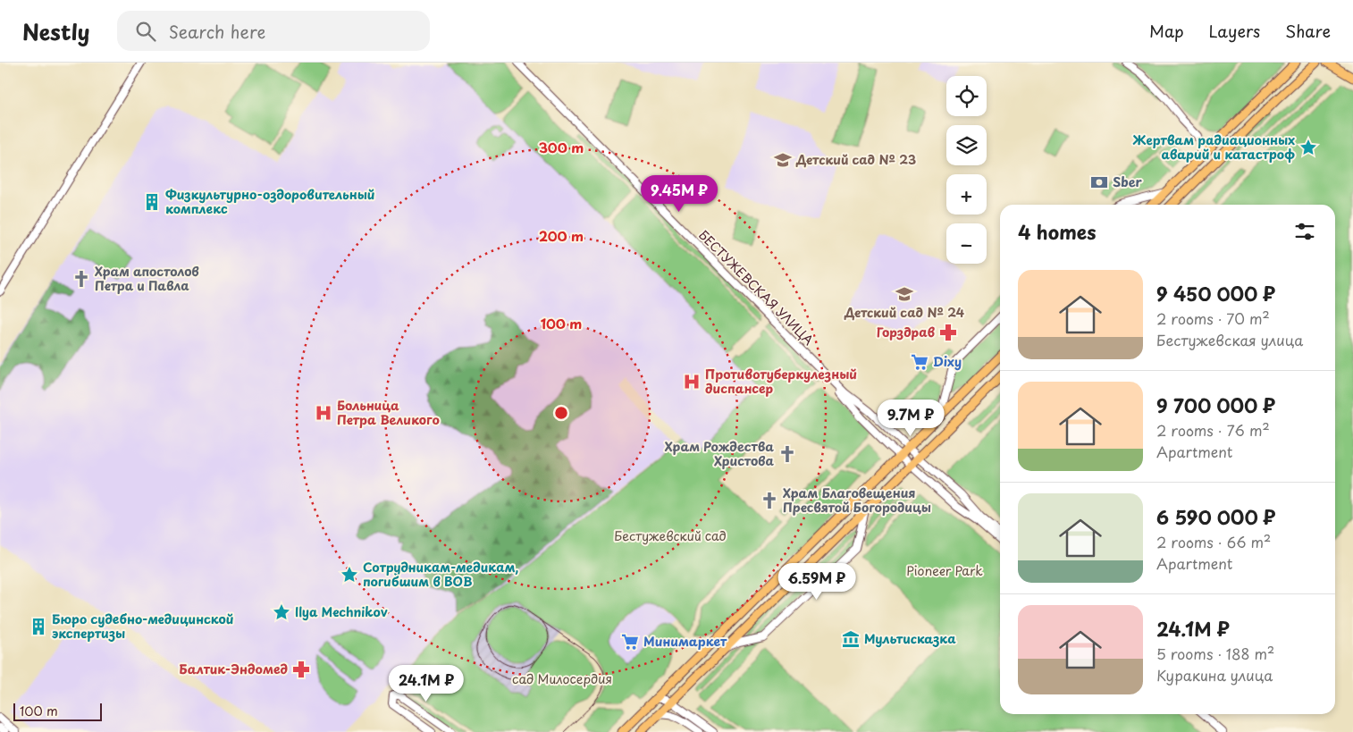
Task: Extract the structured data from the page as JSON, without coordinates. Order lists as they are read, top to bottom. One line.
{"streets":{"street":["БЕСТУЖЕВСКАЯ УЛИЦА"]},"parks":["Бестужевский сад","Pioneer Park","сад Милосердия"],"places":{"place":["Жертвам радиационных аварий и катастроф","Сотрудникам-медикам, погибшим в ВОВ","Ilya Mechnikov"],"school or university":["Детский сад № 23","Детский сад № 24"],"bank":["Sber"],"building":["Физкультурно-оздоровительный комплекс","Бюро судебно-медицинской экспертизы"],"church":["Храм апостолов Петра и Павла","Храм Рождества Христова","Храм Благовещения Пресвятой Богородицы"],"pharmacy":["Горздрав","Балтик-Эндомед"],"supermarket":["Dixy","Минимаркет"],"hospital":["Противотуберкулезный диспансер","Больница Петра Великого"],"museum":["Мультисказка"]},"scale_bar":"100 m","page":{"header":"Nestly","search":"Search here","nav":["Map","Layers","Share"],"map_buttons":["+","−"],"price":["9.45M ₽","9.7M ₽","6.59M ₽","24.1M ₽"],"heading":"4 homes","list":[{"name":"9 450 000 ₽","note":"2 rooms · 70 m² · Бестужевская улица"},{"name":"9 700 000 ₽","note":"2 rooms · 76 m² · Apartment"},{"name":"6 590 000 ₽","note":"2 rooms · 66 m² · Apartment"},{"name":"24.1M ₽","note":"5 rooms · 188 m² · Куракина улица"}],"scale":"100 m"},"rings":["300 m","200 m","100 m"]}
